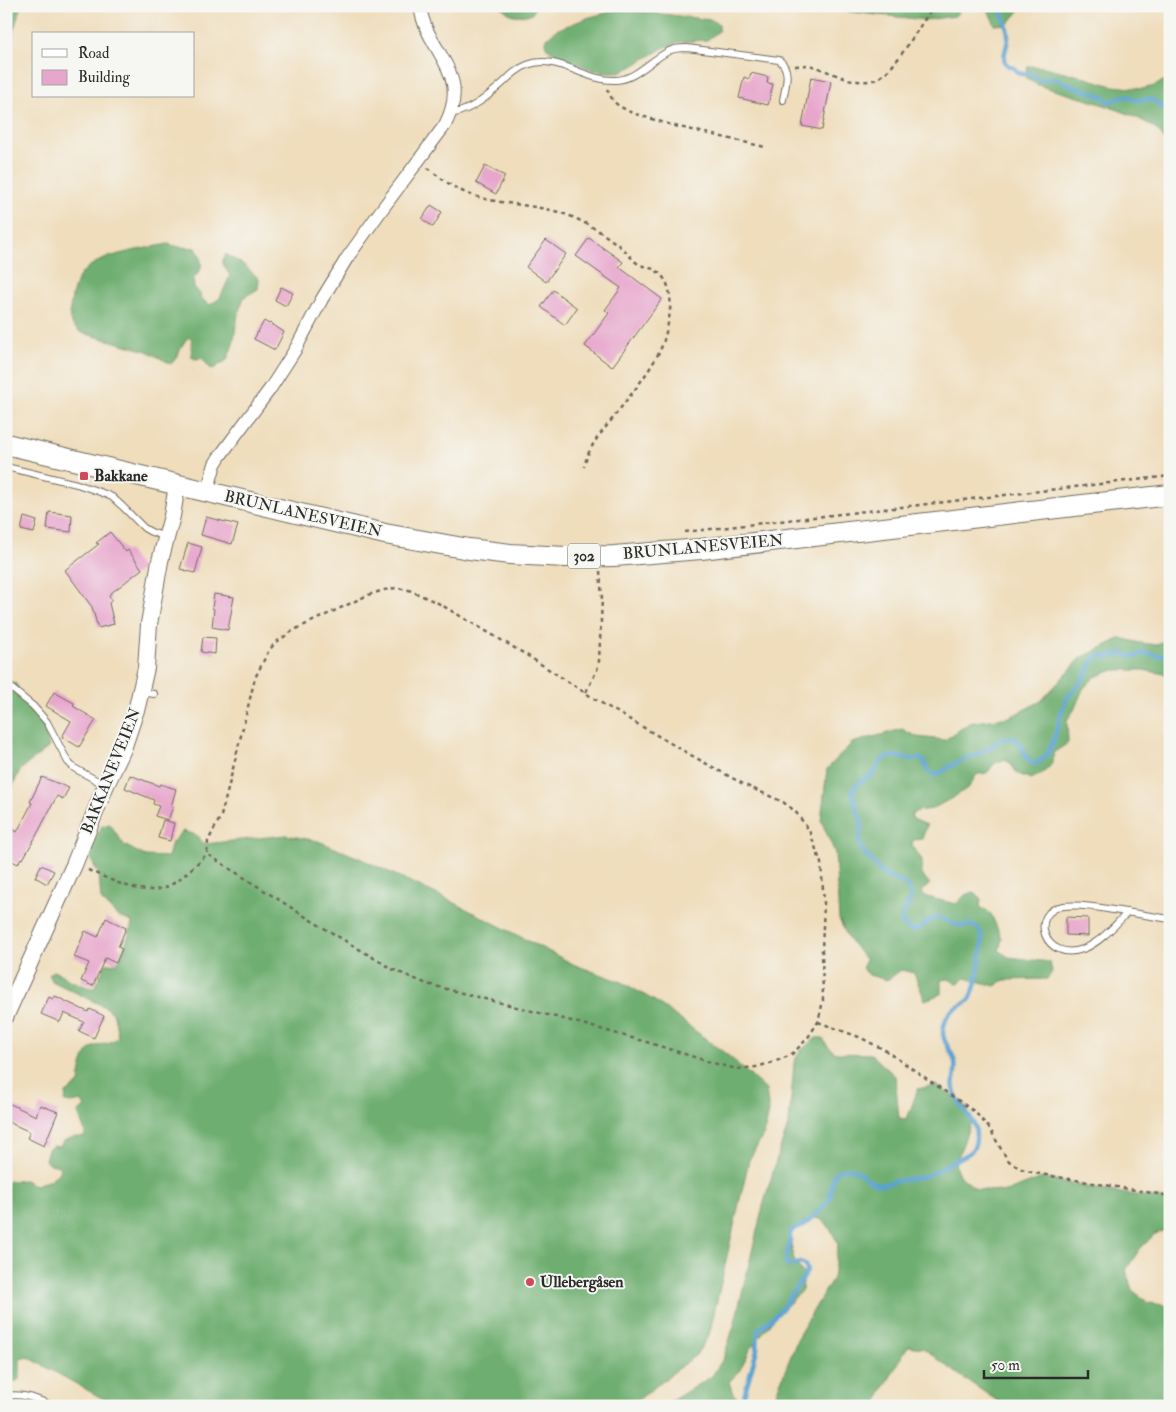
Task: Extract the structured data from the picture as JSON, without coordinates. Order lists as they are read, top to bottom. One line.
{"streets":{"main road":["BRUNLANESVEIEN","302"],"street":["BAKKANEVEIEN"]},"crossings":[["BRUNLANESVEIEN","BAKKANEVEIEN"]],"places":{"transit":["Bakkane"],"other":["Ullebergåsen"]},"legend":["Road","Building"],"scale_bar":"50 m"}
